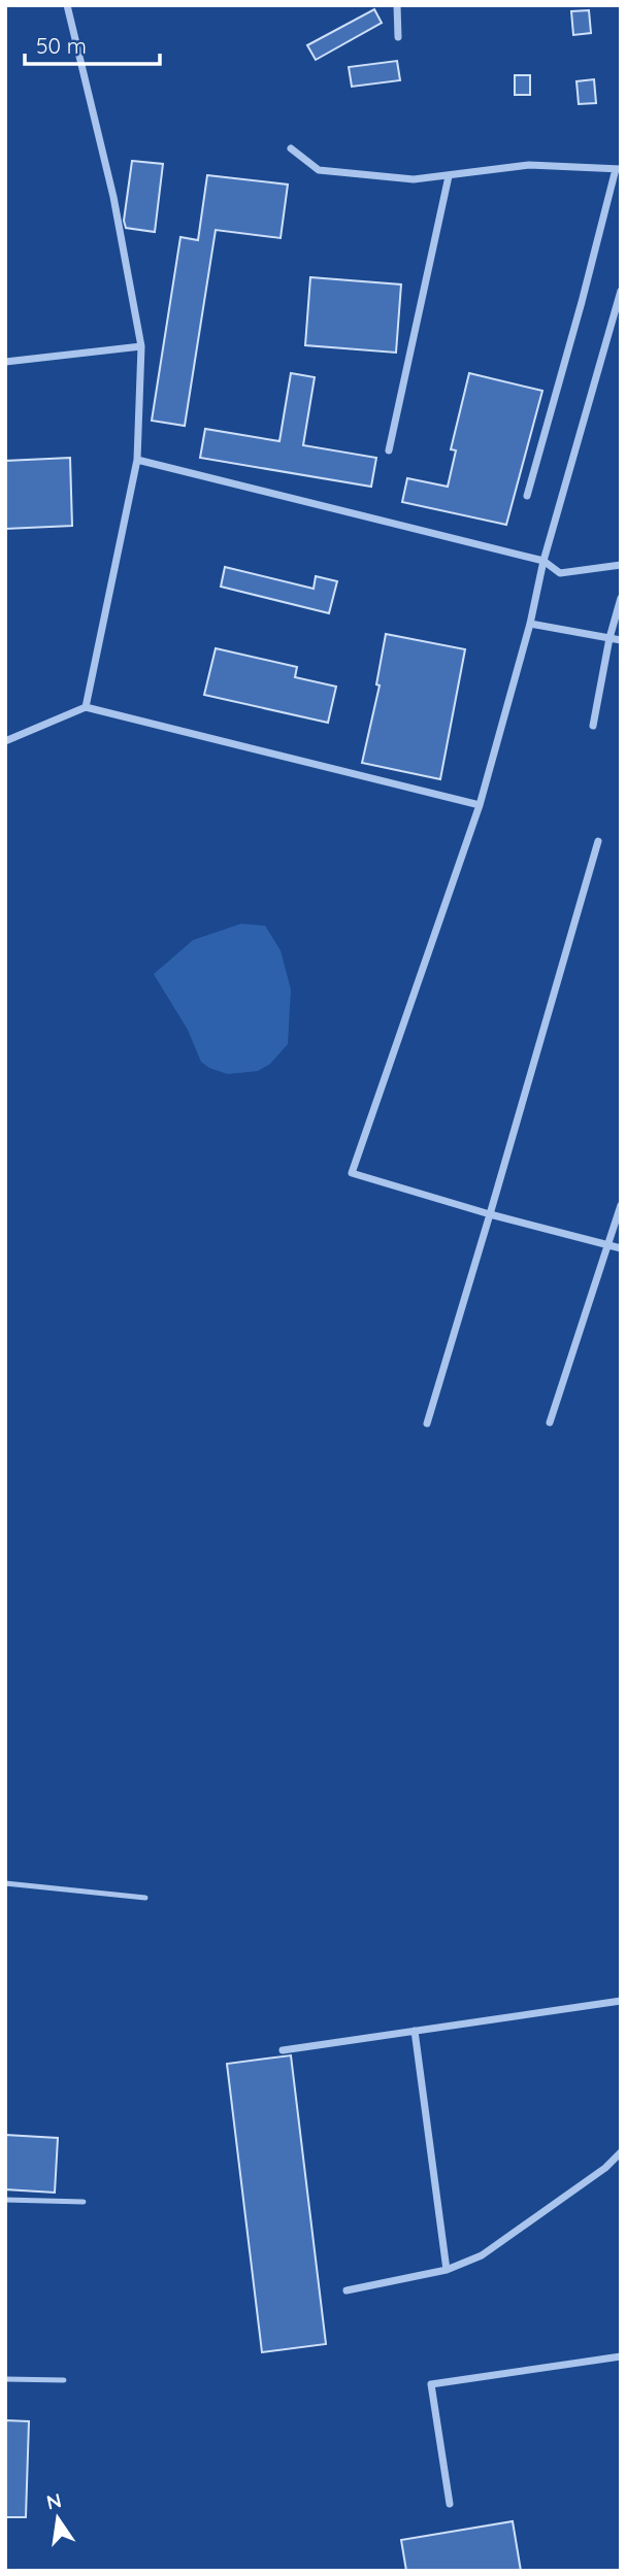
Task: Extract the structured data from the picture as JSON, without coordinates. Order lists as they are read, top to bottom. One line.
{"scale_bar":"50 m","north":"top"}
